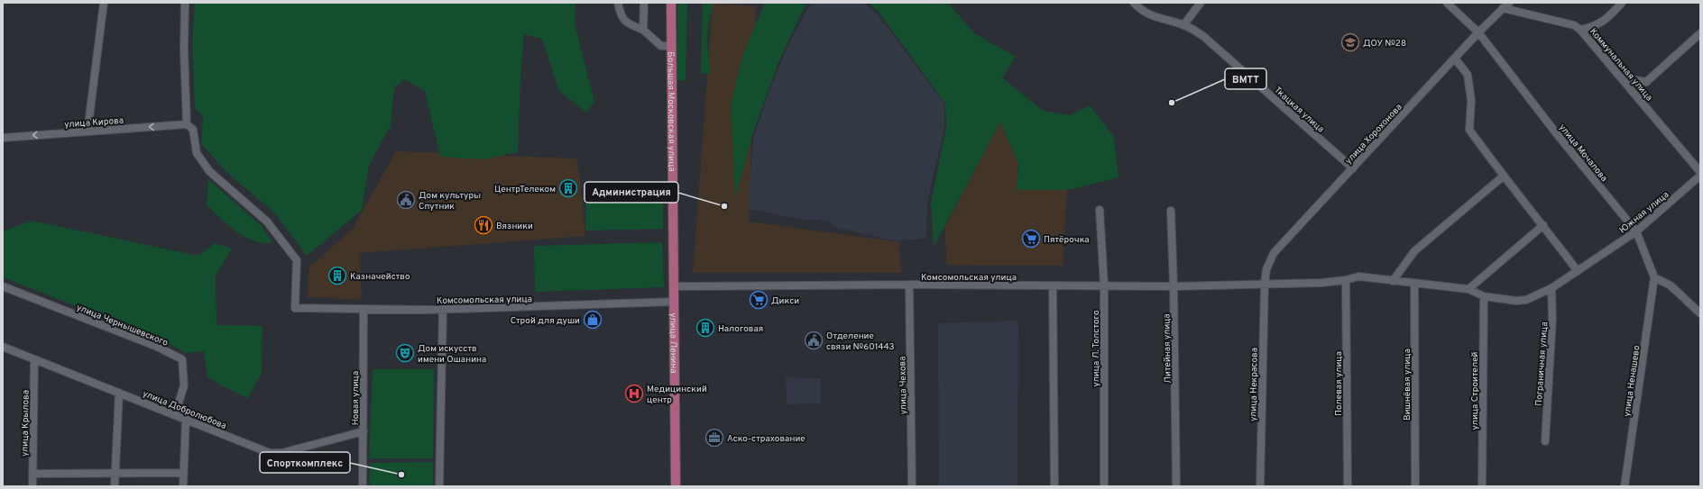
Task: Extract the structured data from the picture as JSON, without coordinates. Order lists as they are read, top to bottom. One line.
{"streets":{"main road":["Большая Московская улица","улица Ленина"],"street":["Коммунальная улица","Ткацкая улица","улица Кирова","улица Хорохонова","улица Мочалова","Южная улица","Комсомольская улица","улица Чернышевского","улица Л. Толстого","Литейная улица","Пограничная улица","улица Ненашево","Полевая улица","улица Некрасова","Вишнёвая улица","улица Чехова","улица Строителей","Новая улица","улица Добролюбова","улица Крылова"]},"crossings":[["Коммунальная улица","улица Хорохонова"],["Ткацкая улица","улица Хорохонова"],["Большая Московская улица","Комсомольская улица"],["Большая Московская улица","улица Ленина"],["улица Кирова","Комсомольская улица"],["улица Хорохонова","улица Мочалова"],["улица Хорохонова","Комсомольская улица"],["улица Хорохонова","улица Некрасова"],["улица Мочалова","Южная улица"],["улица Мочалова","улица Ненашево"],["Южная улица","Комсомольская улица"],["Южная улица","Пограничная улица"],["Южная улица","Вишнёвая улица"],["Южная улица","улица Строителей"],["Комсомольская улица","улица Ленина"],["Комсомольская улица","улица Л. Толстого"],["Комсомольская улица","Литейная улица"],["Комсомольская улица","Полевая улица"],["Комсомольская улица","улица Некрасова"],["Комсомольская улица","Вишнёвая улица"],["Комсомольская улица","улица Чехова"],["Комсомольская улица","Новая улица"],["улица Чернышевского","улица Добролюбова"],["Новая улица","улица Добролюбова"],["улица Добролюбова","улица Крылова"]],"one_way":["улица Кирова"],"places":{"school or university":["ДОУ №28"],"other":["ВМТТ","Администрация","Спорткомплекс"],"building":["ЦентрТелеком","Казначейство","Налоговая"],"public building":["Дом культуры Спутник","Отделение связи №601443"],"restaurant":["Вязники"],"supermarket":["Пятёрочка","Дикси"],"shop":["Строй для души"],"theatre":["Дом искусств имени Ошанина"],"hospital":["Медицинский центр"],"office":["Аско-страхование"]}}
